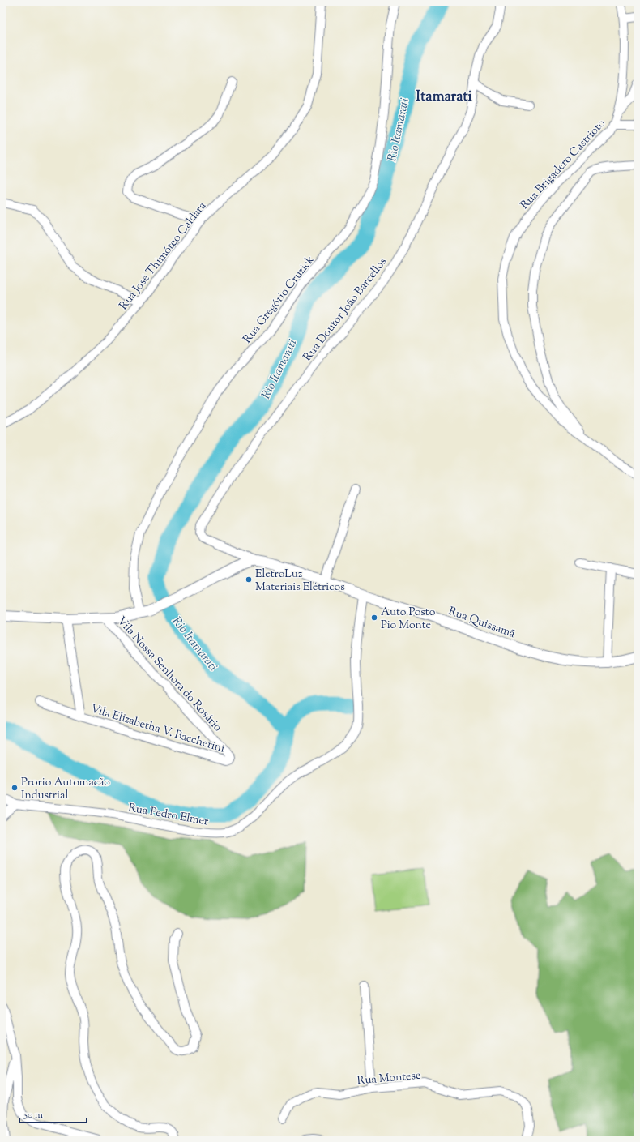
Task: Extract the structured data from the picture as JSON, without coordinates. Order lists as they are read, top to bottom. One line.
{"streets":{"street":["Rua Brigadero Castrioto","Rua José Thimóteo Caldara","Rua Gregório Cruzick","Rua Doutor João Barcellos","Rua Quissamã","Vila Nossa Senhora do Rosário","Vila Elizabetha V. Baccherini","Rua Pedro Elmer","Rua Montese"]},"crossings":[["Rua Gregório Cruzick","Rua Quissamã"],["Rua Doutor João Barcellos","Rua Quissamã"],["Rua Quissamã","Vila Nossa Senhora do Rosário"],["Rua Quissamã","Vila Elizabetha V. Baccherini"],["Rua Quissamã","Rua Pedro Elmer"],["Vila Nossa Senhora do Rosário","Vila Elizabetha V. Baccherini"]],"districts":["Itamarati"],"water":["Rio Itamarati"],"places":["EletroLuz Materiais Elétricos","Auto Posto Pio Monte","Prorio Automacão Industrial"],"scale_bar":"50 m"}
